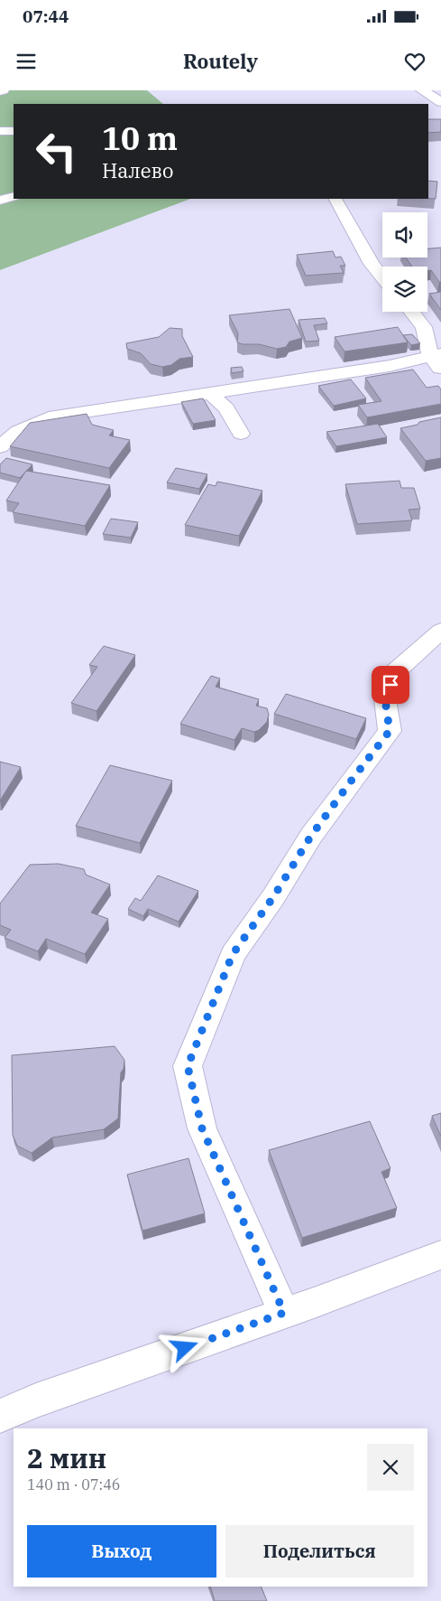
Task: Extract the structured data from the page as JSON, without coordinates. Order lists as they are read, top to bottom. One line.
{"page":{"status":"07:44","header":"Routely","turn":["10 m","Налево"],"heading":["2 мин","140 m · 07:46"],"buttons":["Выход","Поделиться"]}}
